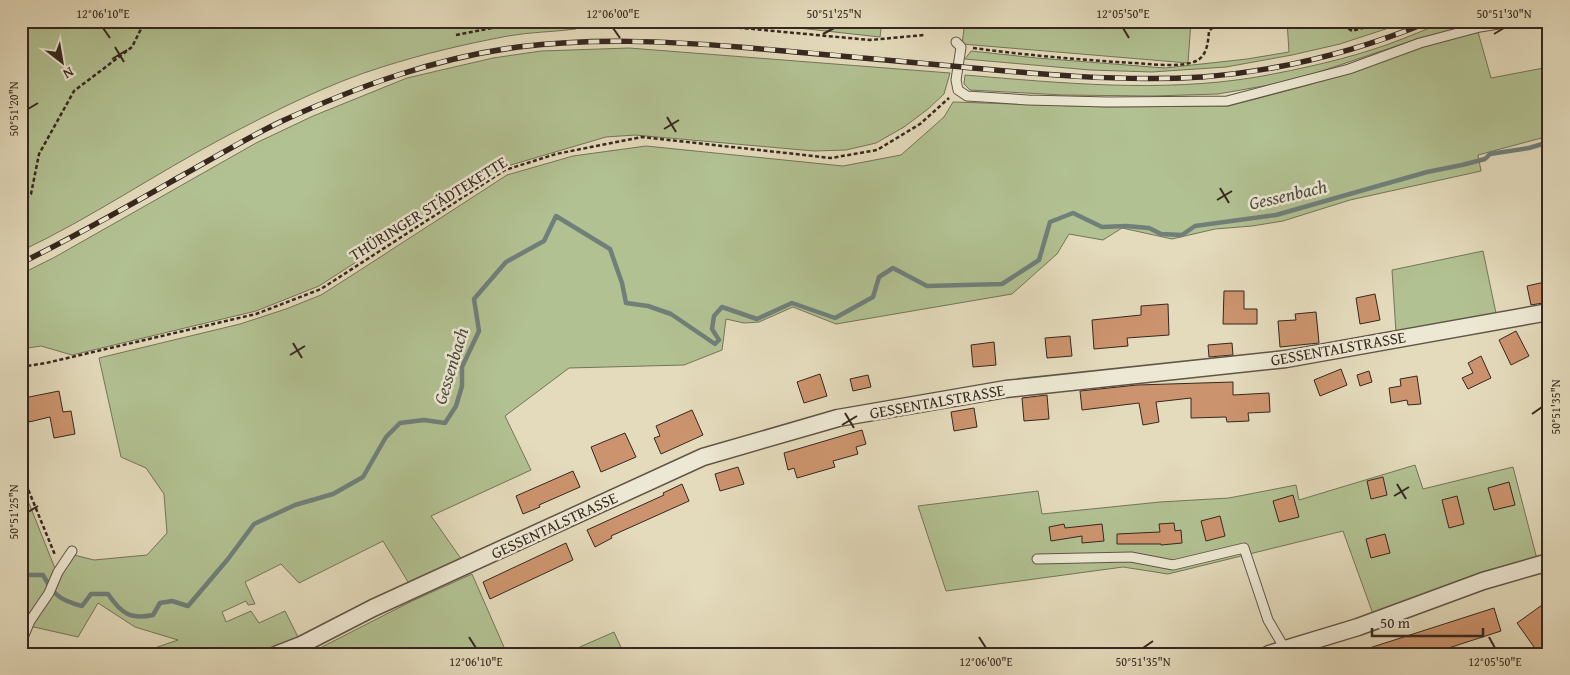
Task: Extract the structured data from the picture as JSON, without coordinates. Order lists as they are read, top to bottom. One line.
{"streets":{"street":["GESSENTALSTRASSE"],"path":["THÜRINGER STÄDTEKETTE"]},"water":["Gessenbach"],"scale_bar":"50 m","north":"bottom right","coordinates":["12°06'10\"E","12°06'00\"E","50°51'25\"N","12°05'50\"E","50°51'30\"N","50°51'20\"N","50°51'35\"N"]}
